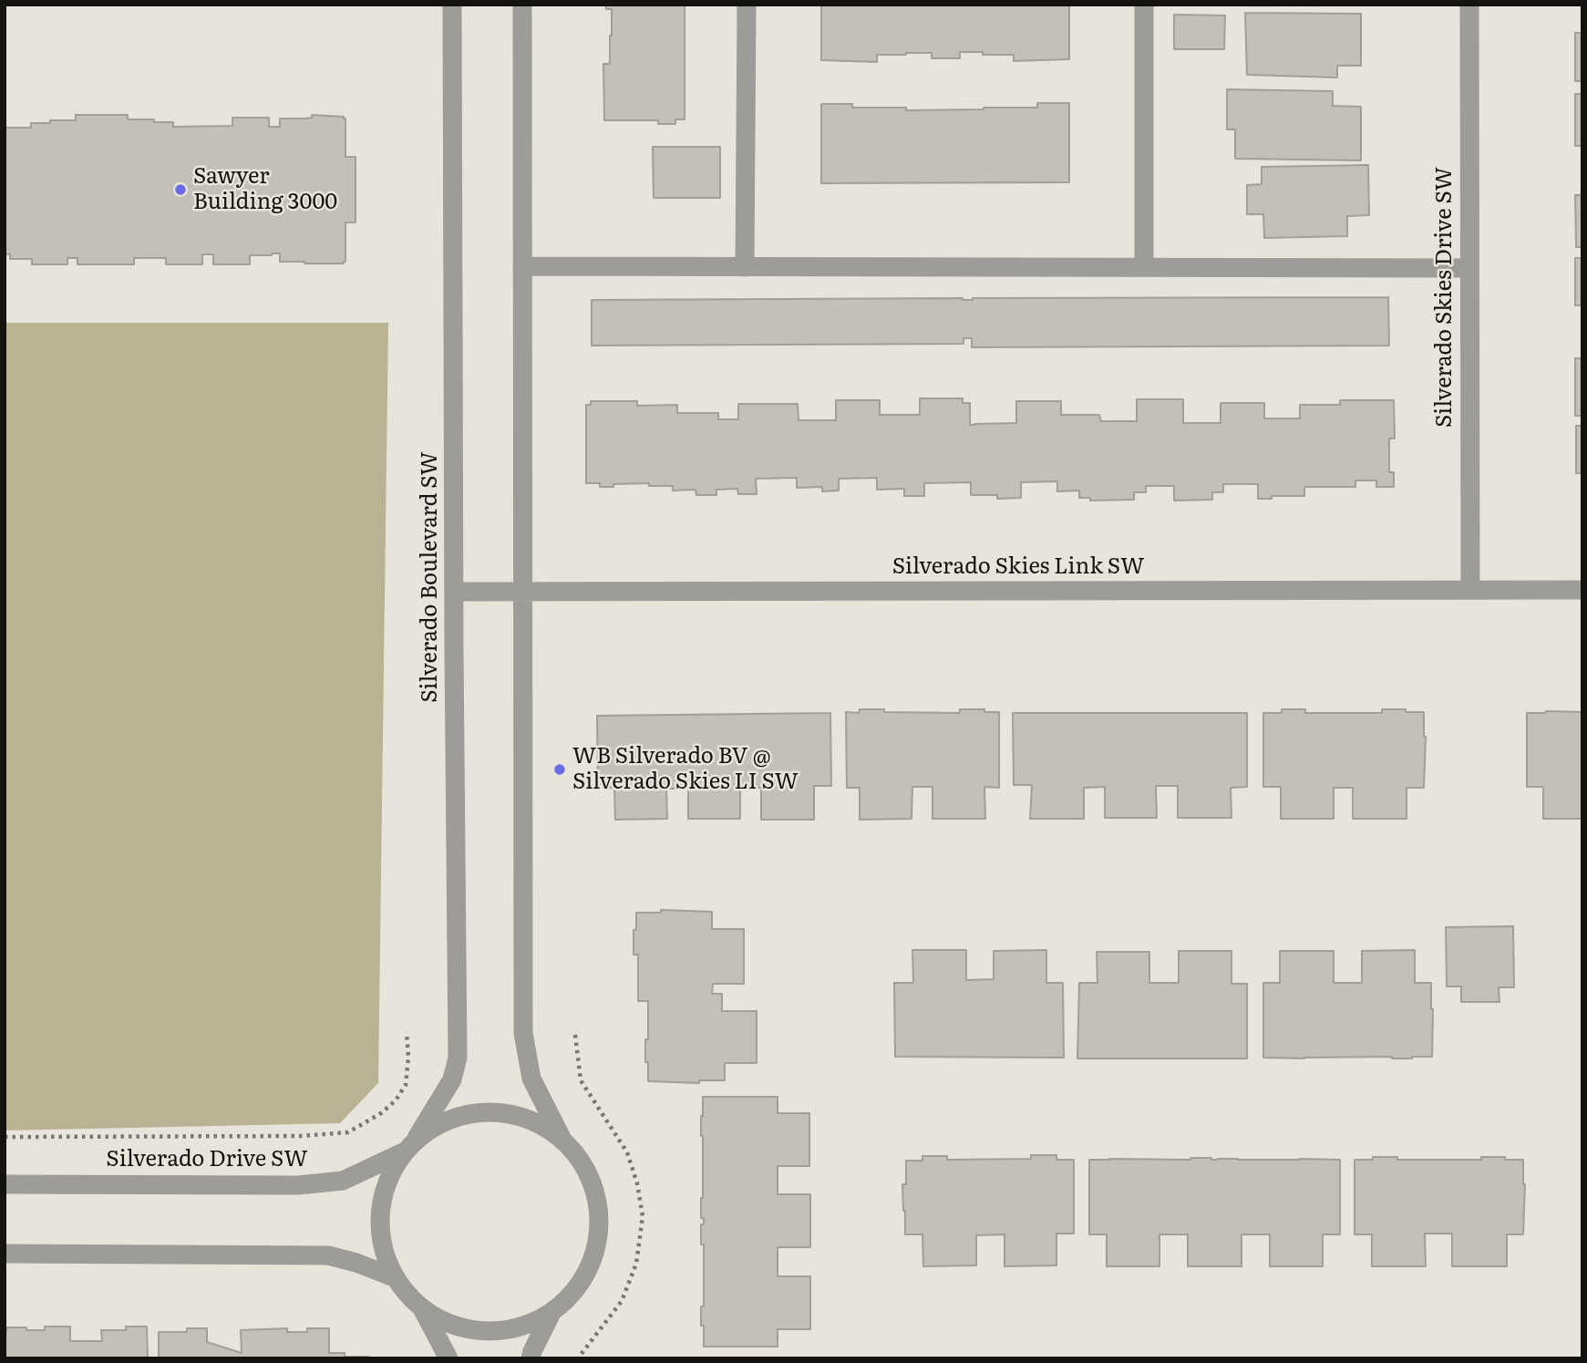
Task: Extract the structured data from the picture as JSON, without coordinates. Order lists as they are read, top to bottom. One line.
{"streets":{"street":["Silverado Skies Drive SW","Silverado Skies Link SW","Silverado Boulevard SW","Silverado Drive SW"]},"crossings":[["Silverado Skies Drive SW","Silverado Skies Link SW"],["Silverado Skies Link SW","Silverado Boulevard SW"],["Silverado Boulevard SW","Silverado Drive SW"]],"places":["Sawyer Building 3000","WB Silverado BV @ Silverado Skies LI SW"]}
